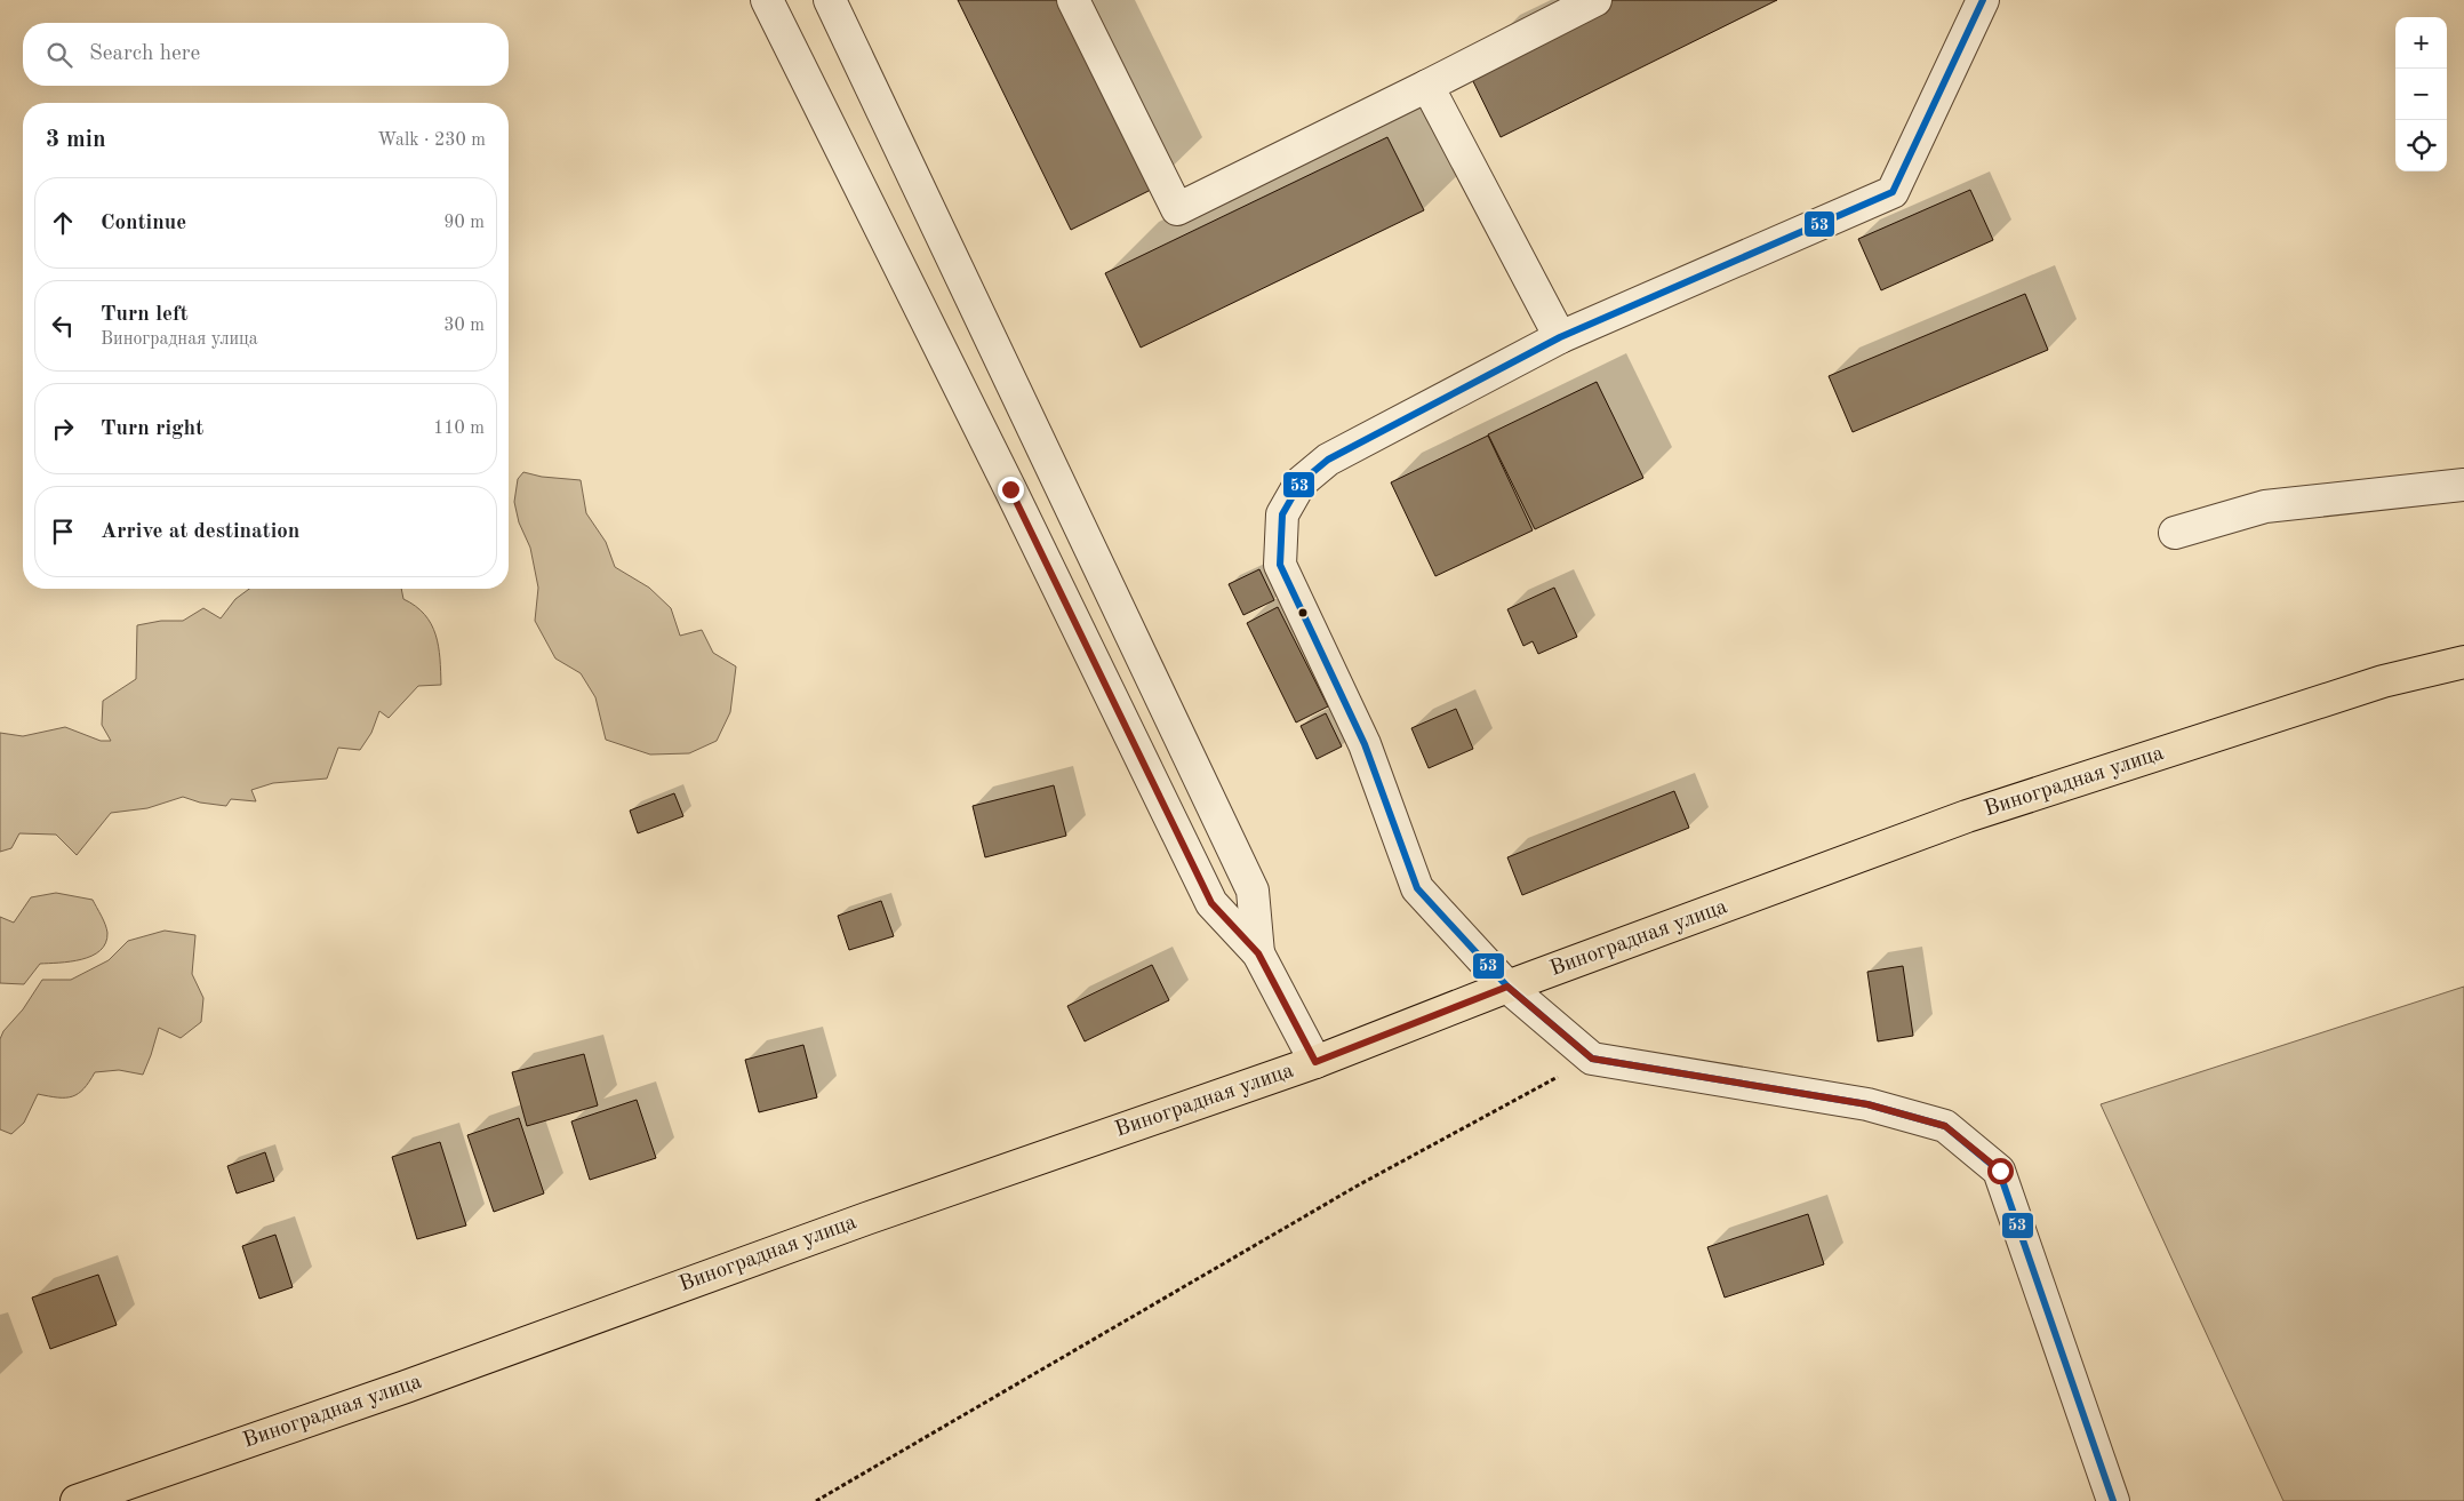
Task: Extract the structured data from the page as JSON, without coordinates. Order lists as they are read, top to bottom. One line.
{"streets":{"main road":["Виноградная улица"]},"lines":["transit line 53"],"page":{"map_buttons":["+","−"],"search":"Search here","heading":["3 min","Walk · 230 m"],"list":[["Continue","90 m"],["Turn left","Виноградная улица","30 m"],["Turn right","110 m"],"Arrive at destination"]}}
